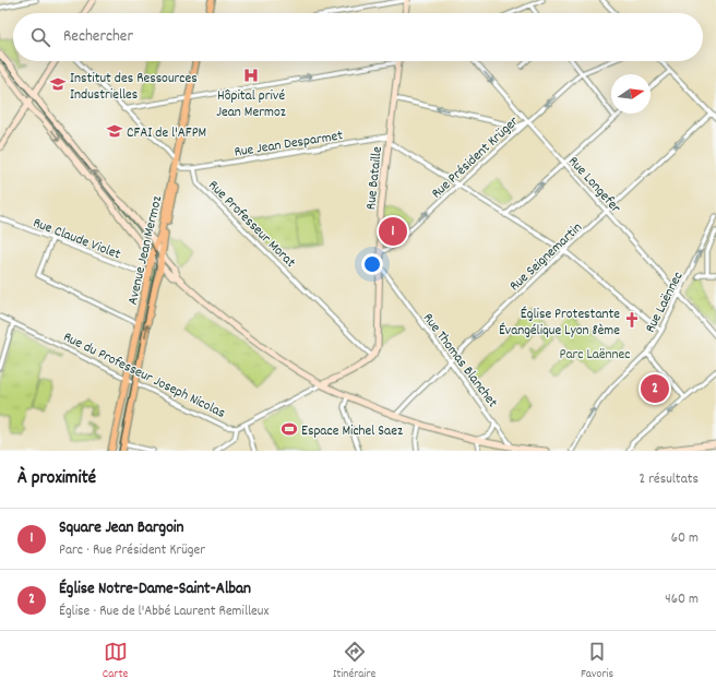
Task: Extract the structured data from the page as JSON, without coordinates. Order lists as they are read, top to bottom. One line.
{"streets":{"main road":["Avenue Jean Mermoz"],"street":["Rue Jean Desparmet","Rue Président Krüger","Rue Bataille","Rue Longefer","Rue Professeur Morat","Rue Claude Violet","Rue Seignemartin","Rue Laënnec","Rue Thomas Blanchet","Rue du Professeur Joseph Nicolas"]},"crossings":[["Rue Jean Desparmet","Rue Bataille"],["Rue Jean Desparmet","Rue Professeur Morat"],["Rue Président Krüger","Rue Bataille"],["Rue Président Krüger","Rue Longefer"],["Rue Bataille","Rue Professeur Morat"],["Rue Bataille","Rue Thomas Blanchet"],["Rue Bataille","Rue du Professeur Joseph Nicolas"],["Rue Longefer","Rue Seignemartin"],["Rue Longefer","Rue Laënnec"],["Rue Professeur Morat","Rue du Professeur Joseph Nicolas"],["Rue Claude Violet","Avenue Jean Mermoz"],["Avenue Jean Mermoz","Rue du Professeur Joseph Nicolas"],["Rue Seignemartin","Rue Thomas Blanchet"]],"one_way":["Rue Seignemartin","Rue Laënnec"],"parks":["Parc Laënnec"],"places":{"hospital":["Hôpital privé Jean Mermoz"],"school or university":["Institut des Ressources Industrielles","CFAI de l'AFPM"],"church":["Église Protestante Évangélique Lyon 8ème"],"sports":["Espace Michel Saez"]},"north":"right","page":{"search":"Rechercher","pins":["1","2"],"heading":["À proximité","2 résultats"],"list":[{"mark":"1","name":"Square Jean Bargoin","note":"Parc · Rue Président Krüger","value":"60 m"},{"mark":"2","name":"Église Notre-Dame-Saint-Alban","note":"Église · Rue de l'Abbé Laurent Remilleux","value":"460 m"}],"nav":["Carte","Itinéraire","Favoris"]}}
